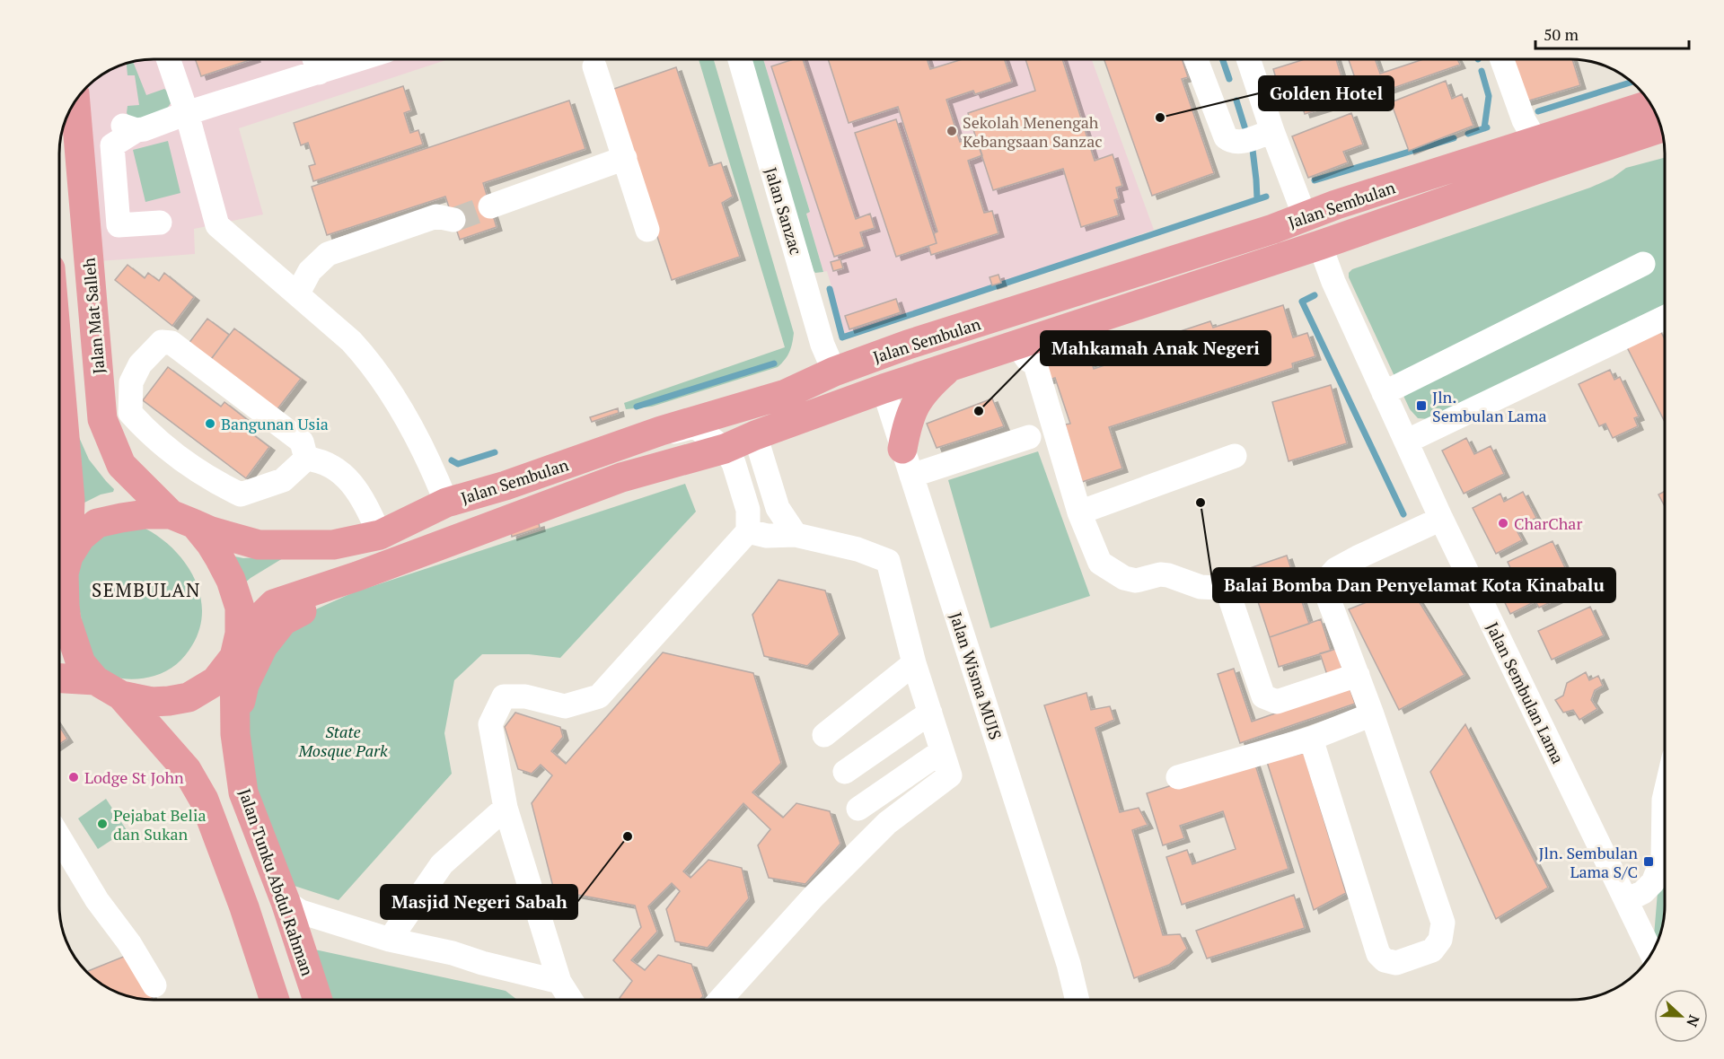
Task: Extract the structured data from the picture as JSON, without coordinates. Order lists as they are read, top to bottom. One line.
{"streets":{"main road":["Jalan Sembulan","Jalan Mat Salleh","Jalan Tunku Abdul Rahman"],"street":["Jalan Sanzac","Jalan Wisma MUIS","Jalan Sembulan Lama"]},"crossings":[["Jalan Sembulan","Jalan Sanzac"],["Jalan Sembulan","Jalan Mat Salleh"],["Jalan Sembulan","Jalan Wisma MUIS"],["Jalan Sembulan","Jalan Sembulan Lama"],["Jalan Sembulan","Jalan Tunku Abdul Rahman"],["Jalan Mat Salleh","Jalan Tunku Abdul Rahman"]],"districts":["SEMBULAN"],"parks":["State Mosque Park"],"places":{"other":["Golden Hotel","Sekolah Menengah Kebangsaan Sanzac","Mahkamah Anak Negeri","Bangunan Usia","Balai Bomba Dan Penyelamat Kota Kinabalu","CharChar","Lodge St John","Pejabat Belia dan Sukan","Masjid Negeri Sabah"],"transit":["Jln. Sembulan Lama","Jln. Sembulan Lama S/C"]},"scale_bar":"50 m","north":"right"}
